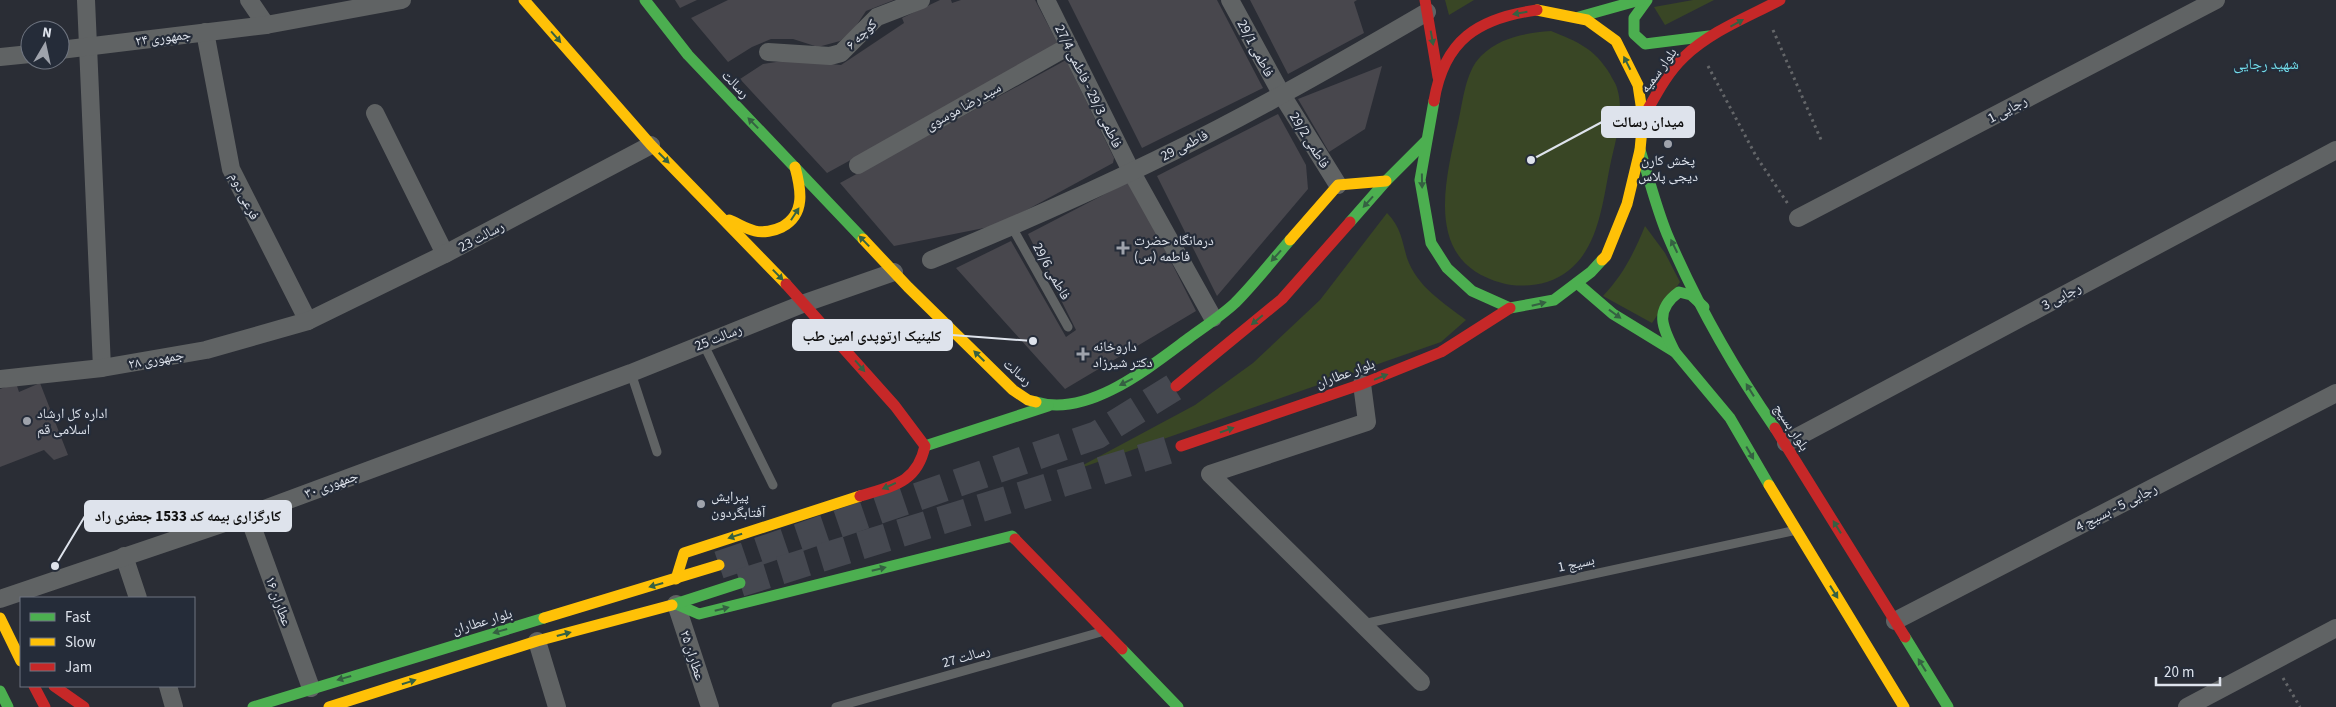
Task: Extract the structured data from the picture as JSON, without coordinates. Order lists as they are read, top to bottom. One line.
{"streets":{"main road":["بلوار سمیه","رسالت","بلوار عطاران","بلوار بسیج"],"street":["کوچه ۶","جمهوری ۲۴","فاطمی 29/1","فاطمی 29/3 - فاطمی 27/4","سید رضا موسوی","رجایی 1","فاطمی 29/2","فاطمی 29","فرعی دوم","رسالت 23","رجایی 3","رسالت 25","جمهوری ۲۸","جمهوری ۳۰","رجایی 5 - بسیج 4","عطاران ۱۶","عطاران ۲۵"],"lane":["فاطمی 29/6","بسیج 1","رسالت 27"]},"crossings":[["جمهوری ۲۴","فرعی دوم"],["فاطمی 29/1","فاطمی 29/2"],["فاطمی 29/1","فاطمی 29"],["رسالت","فاطمی 29/3 - فاطمی 27/4"],["رسالت","فاطمی 29/2"],["رسالت","رسالت 25"],["فاطمی 29/3 - فاطمی 27/4","سید رضا موسوی"],["فاطمی 29/3 - فاطمی 27/4","فاطمی 29"],["فاطمی 29/2","فاطمی 29"],["فاطمی 29","فاطمی 29/6"],["فرعی دوم","رسالت 23"],["فرعی دوم","جمهوری ۲۸"],["رسالت 23","جمهوری ۲۸"],["رجایی 3","بلوار بسیج"],["رسالت 25","جمهوری ۳۰"],["بلوار عطاران","عطاران ۱۶"],["بلوار بسیج","رجایی 5 - بسیج 4"],["جمهوری ۳۰","عطاران ۱۶"]],"districts":["شهید رجایی"],"places":{"other":["پخش کارن دیجی پلاس","میدان رسالت","کلینیک ارتوپدی امین طب","اداره کل ارشاد اسلامی قم","پیرایش آفتابگردون","کارگزاری بیمه کد 1533 جعفری راد"],"health":["درمانگاه حضرت فاطمه (س)","داروخانه دکتر شیرزاد"]},"legend":["Fast","Slow","Jam"],"scale_bar":"20 m","north":"top"}
